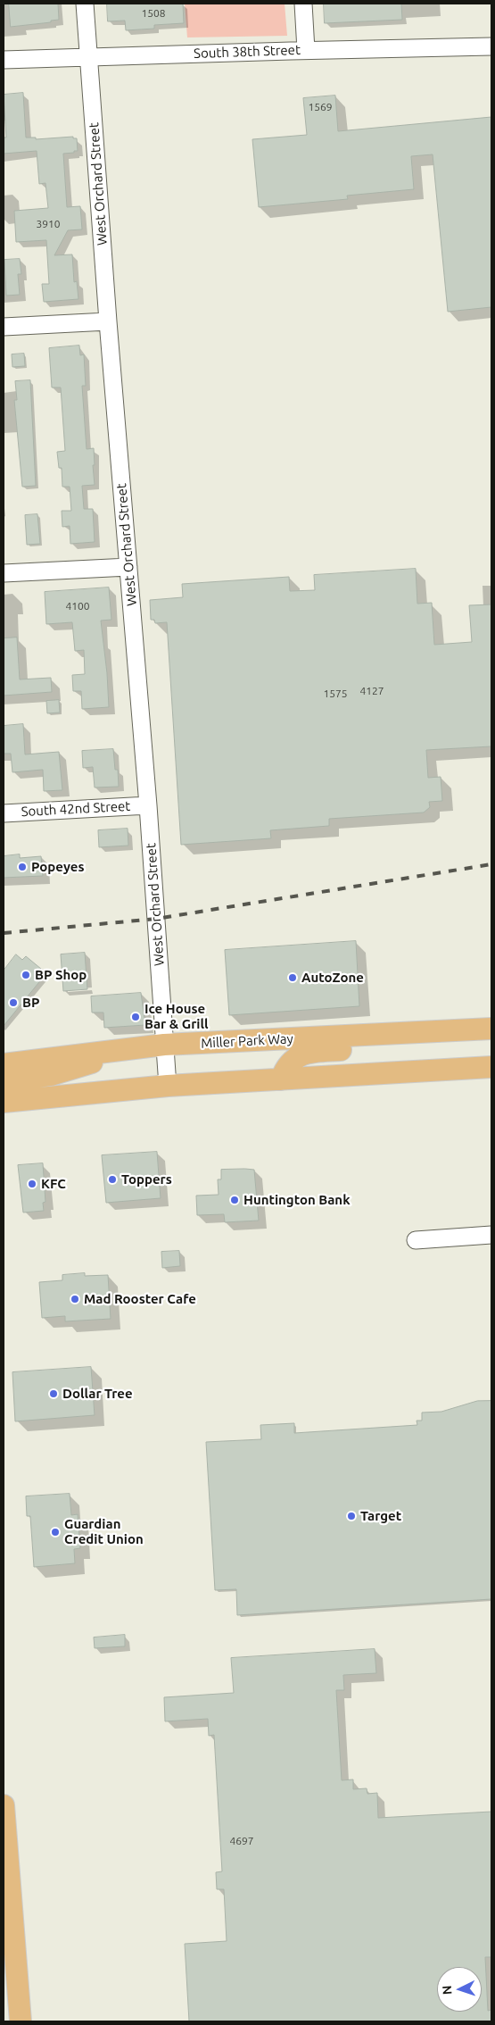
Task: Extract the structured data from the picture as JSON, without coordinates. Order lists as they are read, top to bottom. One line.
{"streets":{"main road":["Miller Park Way"],"street":["South 38th Street","West Orchard Street","South 42nd Street"]},"crossings":[["South 38th Street","West Orchard Street"],["West Orchard Street","South 42nd Street"],["West Orchard Street","Miller Park Way"]],"places":["Popeyes","BP Shop","AutoZone","BP","Ice House Bar & Grill","Toppers","KFC","Huntington Bank","Mad Rooster Cafe","Dollar Tree","Target","Guardian Credit Union"],"house_numbers":["1508","1569","3910","4100","4127","1575","4697"],"north":"left"}
